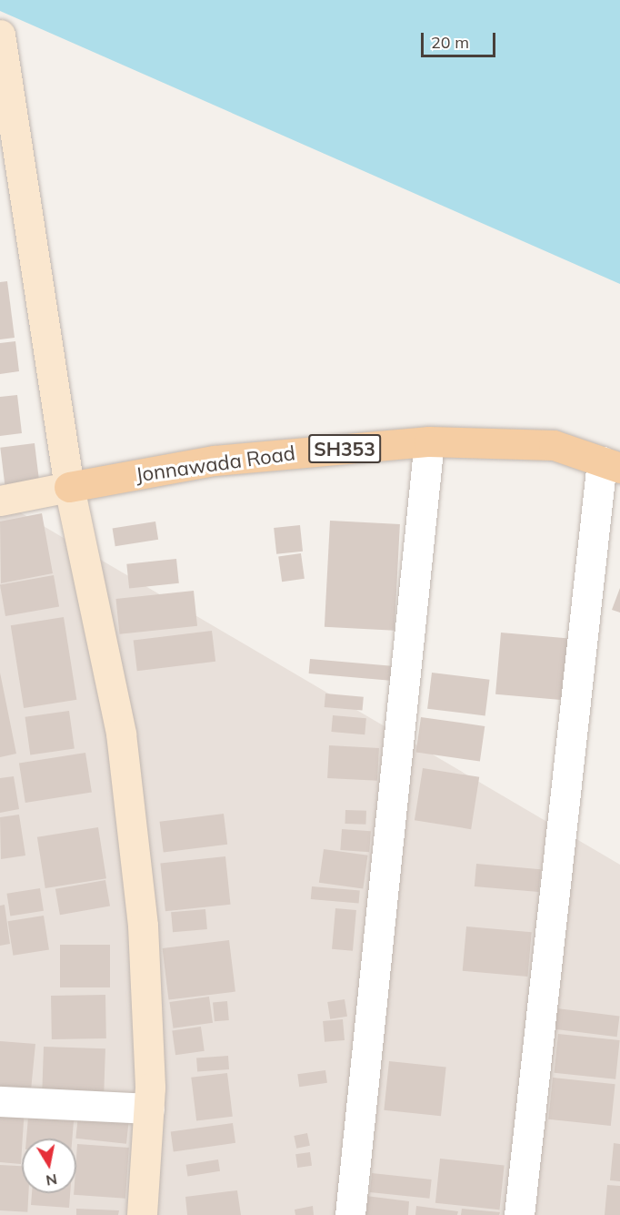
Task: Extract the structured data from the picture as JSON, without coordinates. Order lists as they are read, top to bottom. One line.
{"streets":{"main road":["SH353","Jonnawada Road"]},"scale_bar":"20 m","north":"bottom"}
